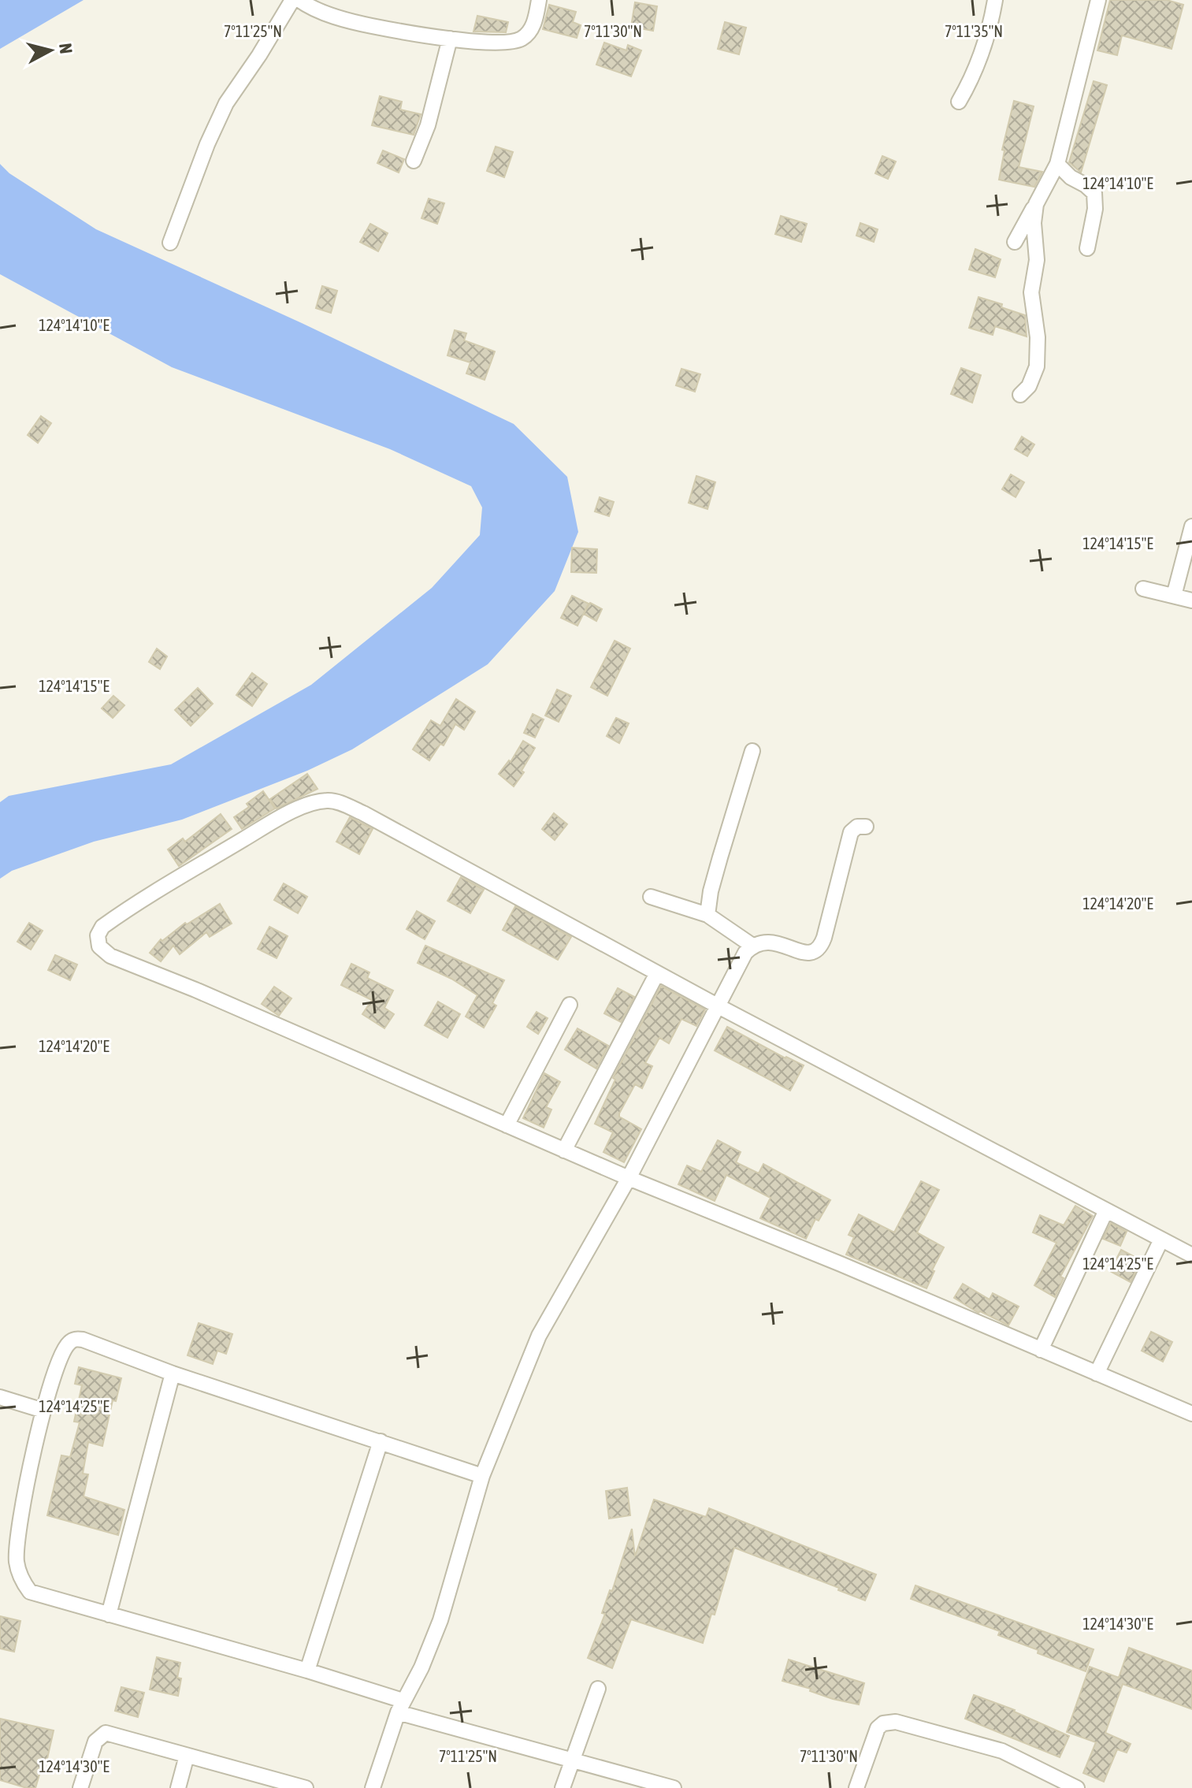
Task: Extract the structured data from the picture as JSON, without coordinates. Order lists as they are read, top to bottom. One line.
{"north":"right","coordinates":["7°11'25\"N","7°11'30\"N","7°11'35\"N","124°14'10\"E","124°14'15\"E","124°14'20\"E","124°14'25\"E","124°14'30\"E"]}
